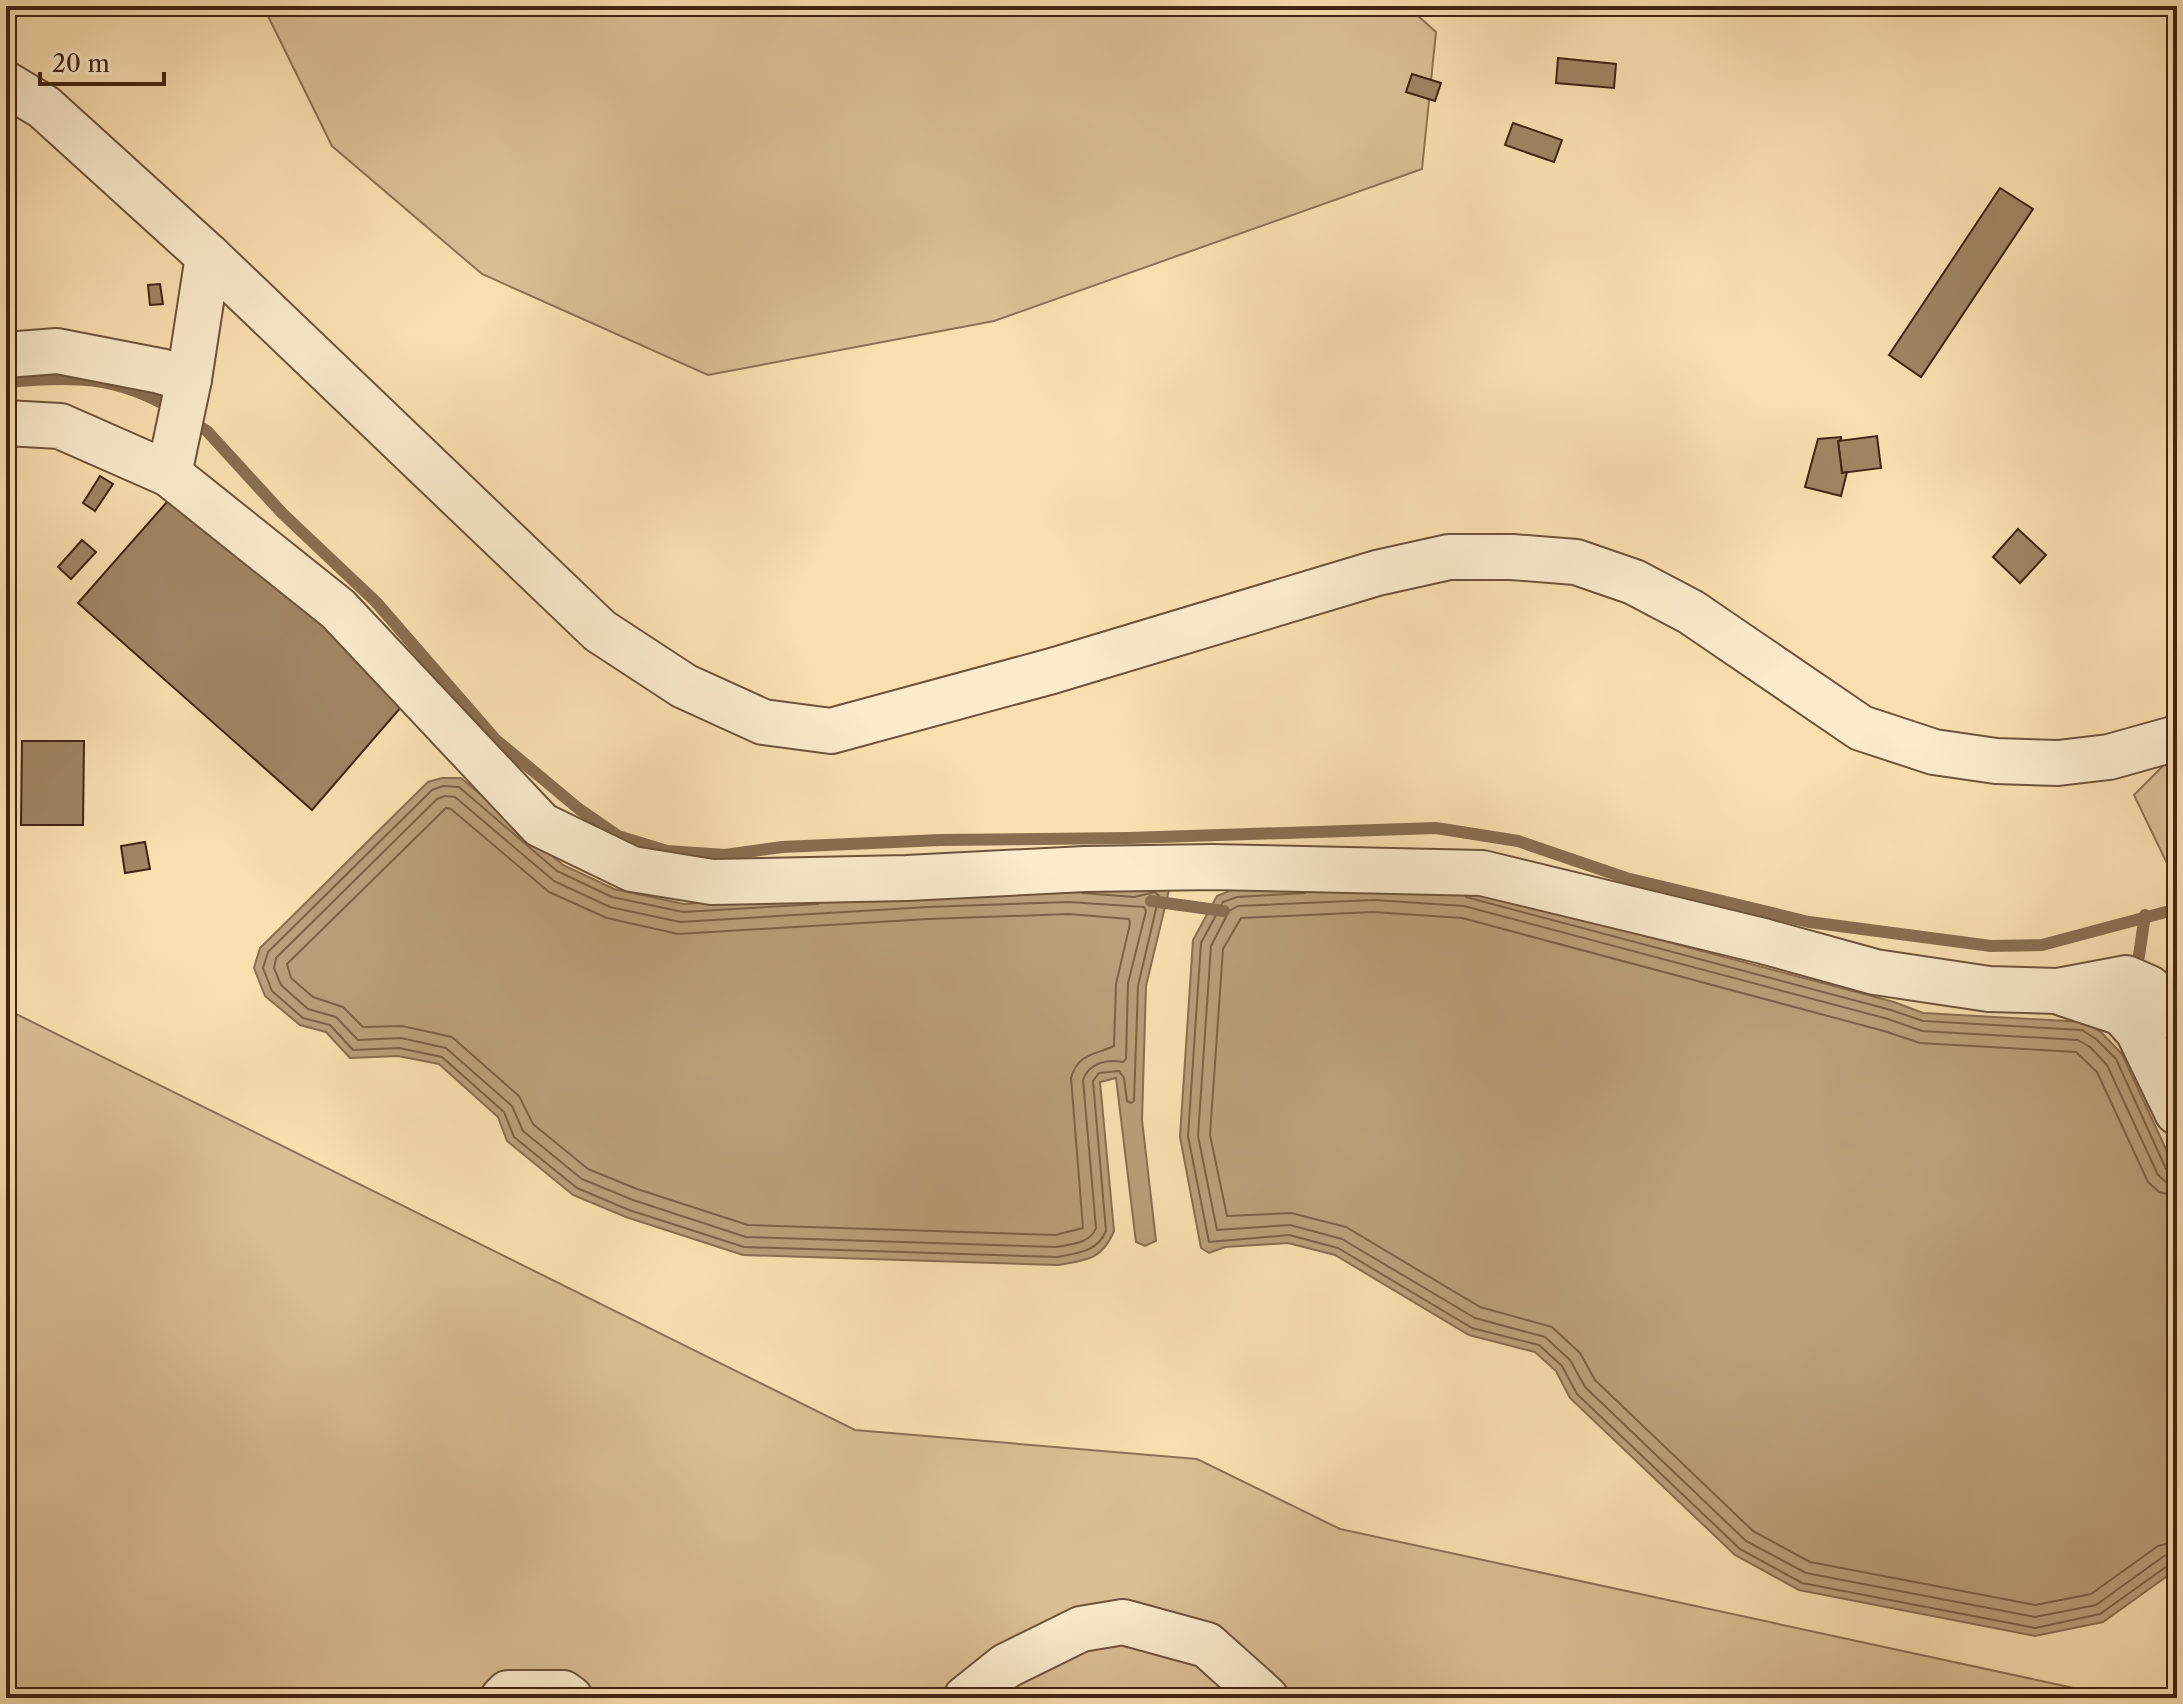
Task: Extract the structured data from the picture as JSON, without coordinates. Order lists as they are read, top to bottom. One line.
{"scale_bar":"20 m"}
